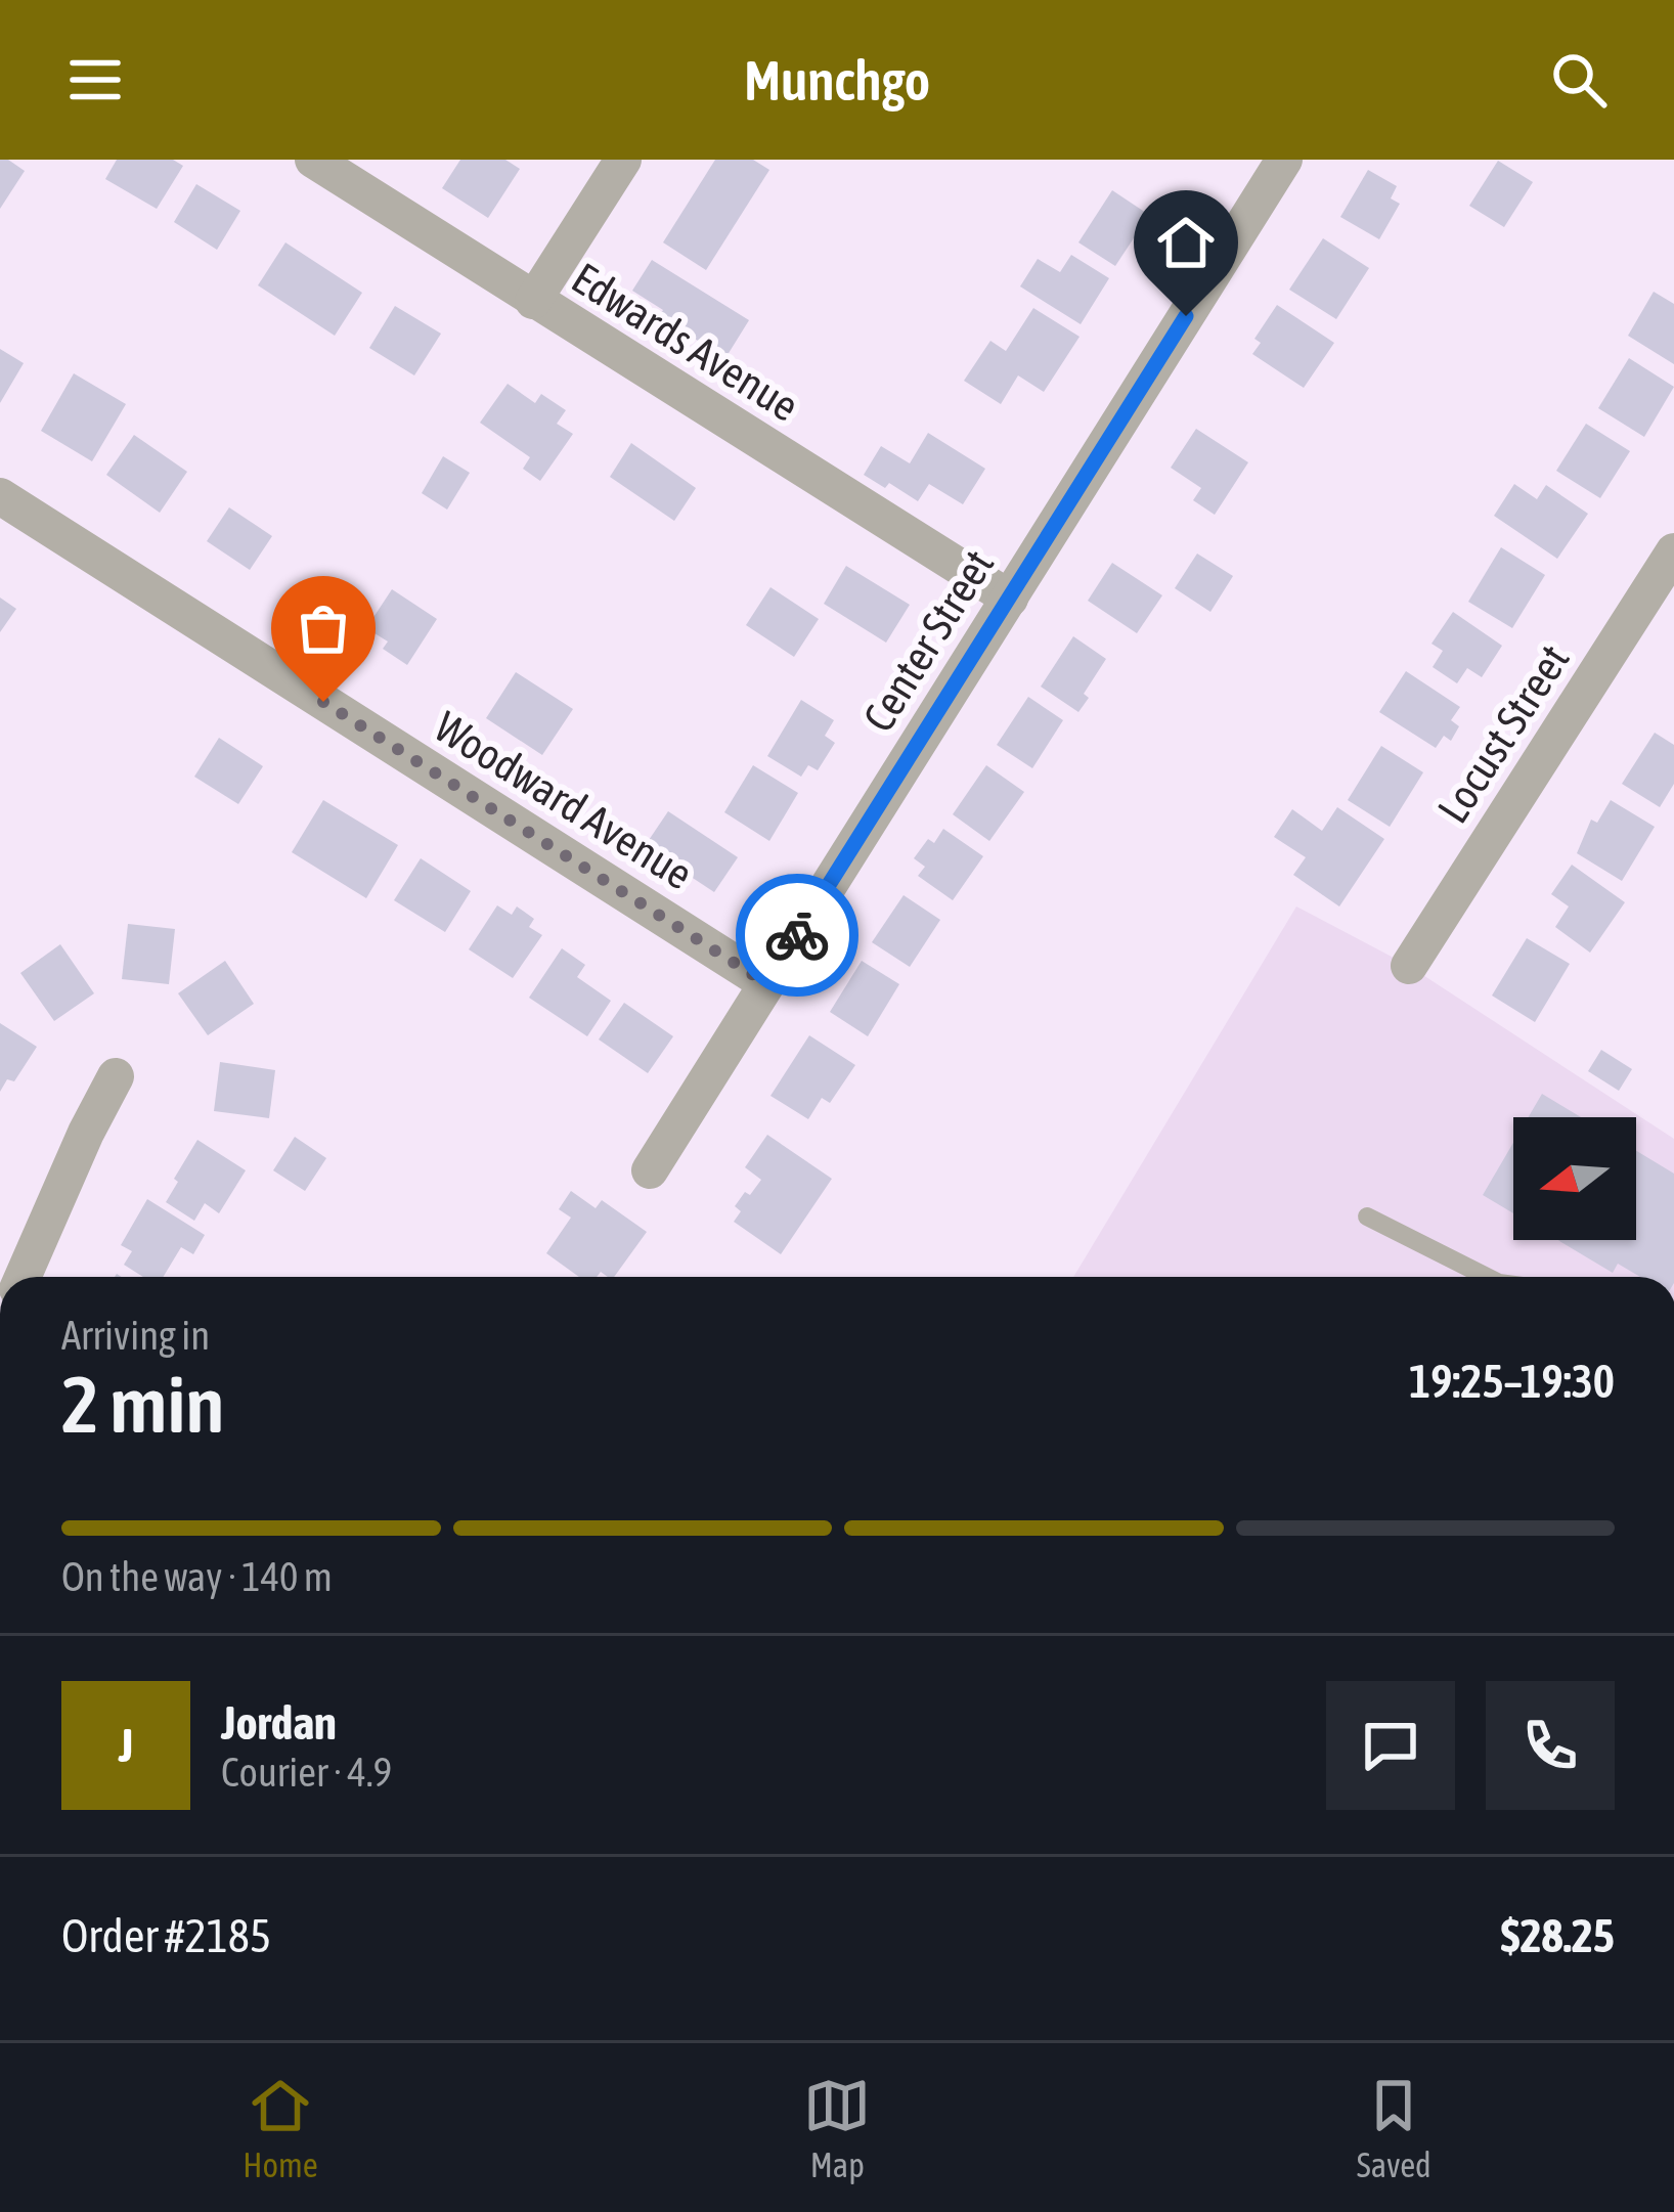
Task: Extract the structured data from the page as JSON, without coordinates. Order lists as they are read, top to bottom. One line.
{"streets":{"street":["Edwards Avenue","Center Street","Locust Street","Woodward Avenue"]},"crossings":[["Edwards Avenue","Center Street"],["Center Street","Woodward Avenue"]],"north":"left","page":{"header":"Munchgo","heading":["2 min","Arriving in","19:25–19:30"],"panel":["Jordan","Courier · 4.9","Order #2185","$28.25"],"bar":"On the way · 140 m","round":"J","tabs":["Home","Map","Saved"]}}
